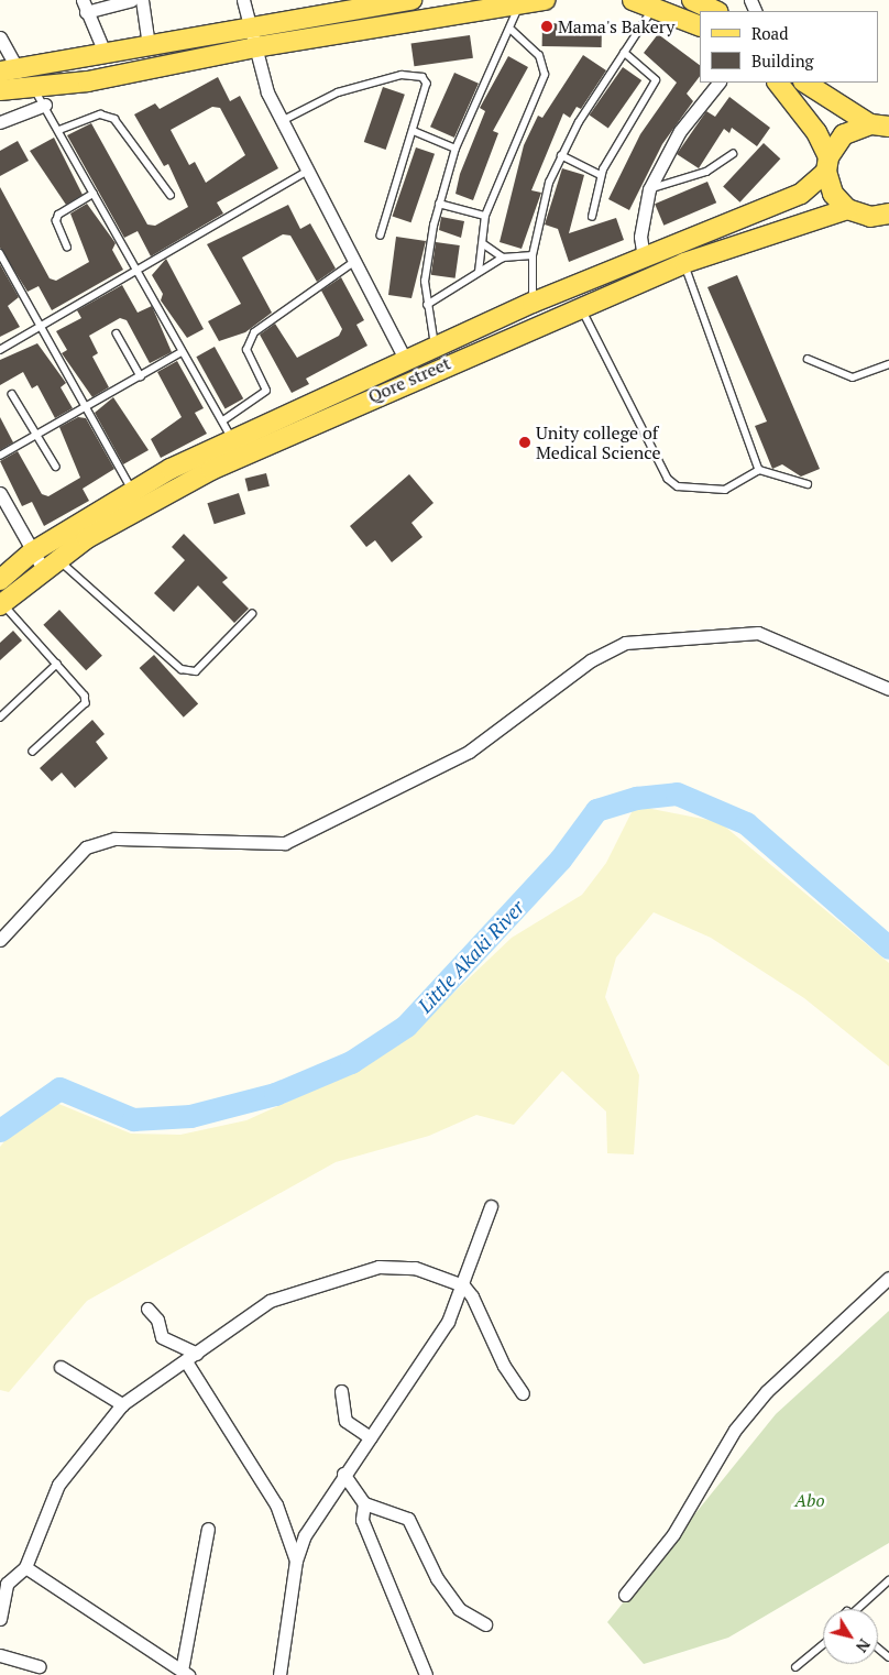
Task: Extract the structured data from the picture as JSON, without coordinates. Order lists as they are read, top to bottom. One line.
{"streets":{"main road":["Qore street"]},"water":["Little Akaki River"],"parks":["Abo"],"places":["Mama's Bakery","Unity college of Medical Science"],"legend":["Road","Building"],"north":"bottom right"}
